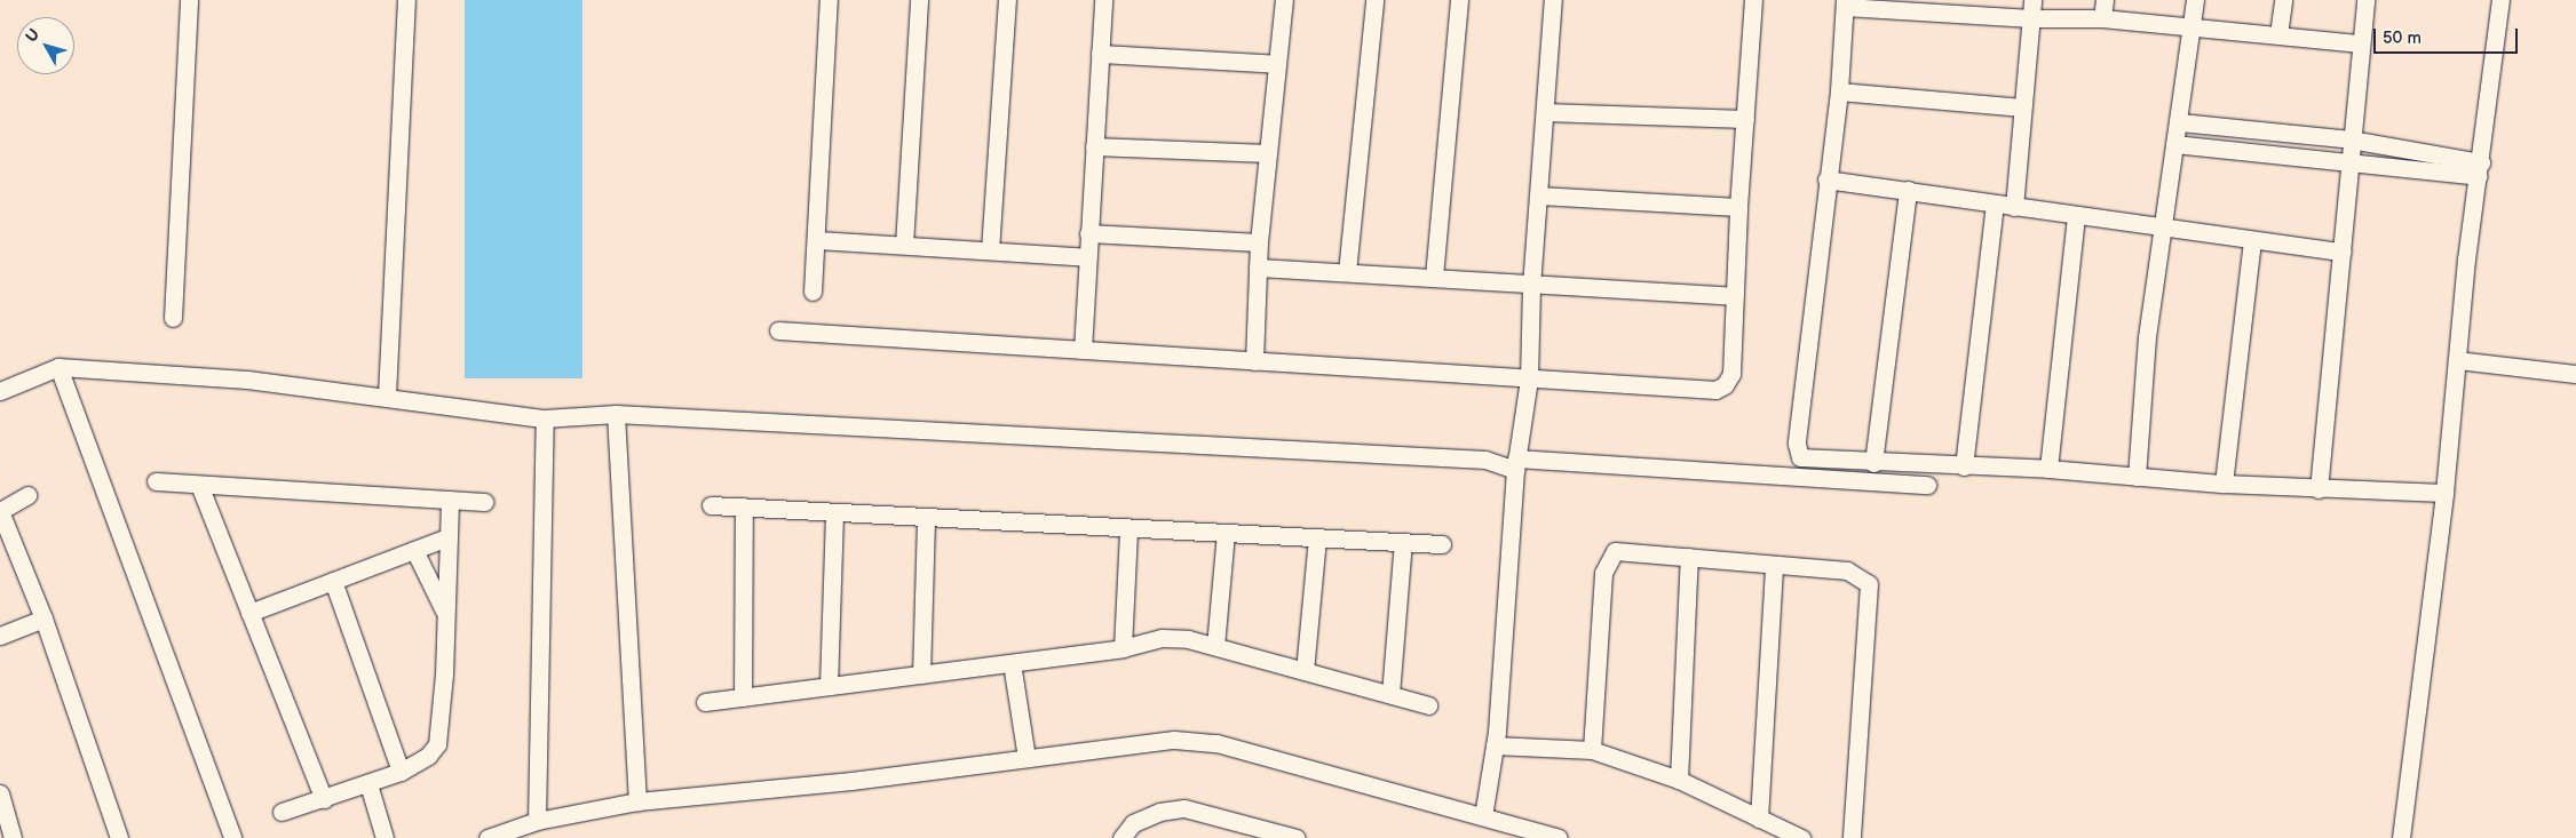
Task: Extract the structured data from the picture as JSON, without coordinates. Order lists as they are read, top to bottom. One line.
{"scale_bar":"50 m","north":"top left"}
